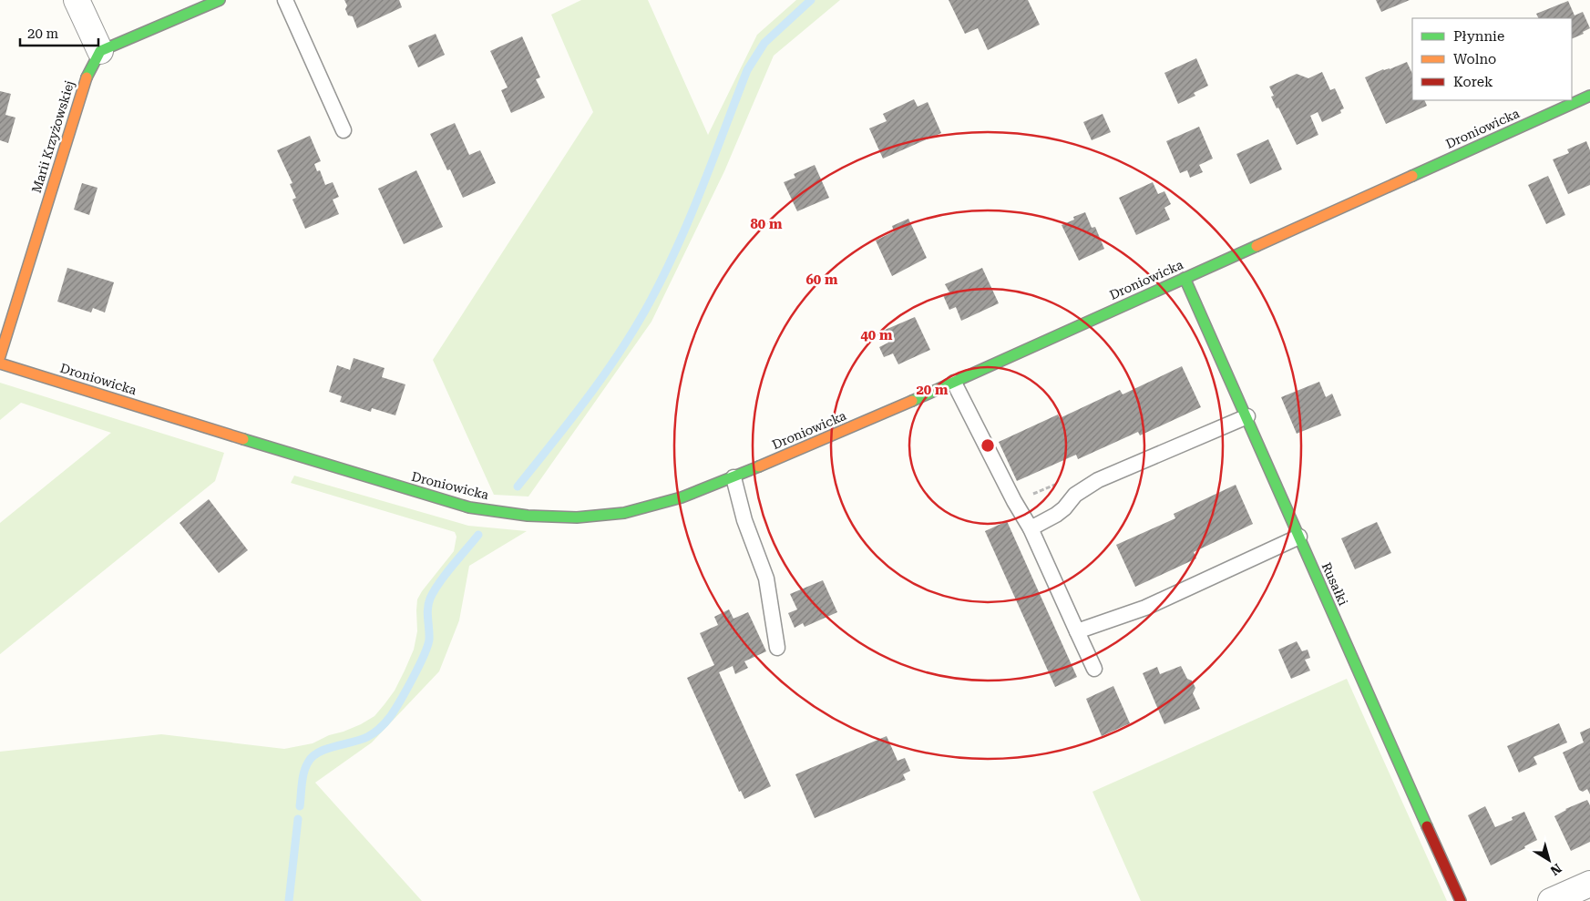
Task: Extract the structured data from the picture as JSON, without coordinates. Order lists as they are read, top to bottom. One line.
{"streets":{"street":["Droniowicka","Marii Krzyżowskiej","Rusałki"]},"crossings":[["Droniowicka","Rusałki"]],"legend":["Płynnie","Wolno","Korek"],"scale_bar":"20 m","north":"bottom right","rings":["80 m","60 m","40 m","20 m"]}
